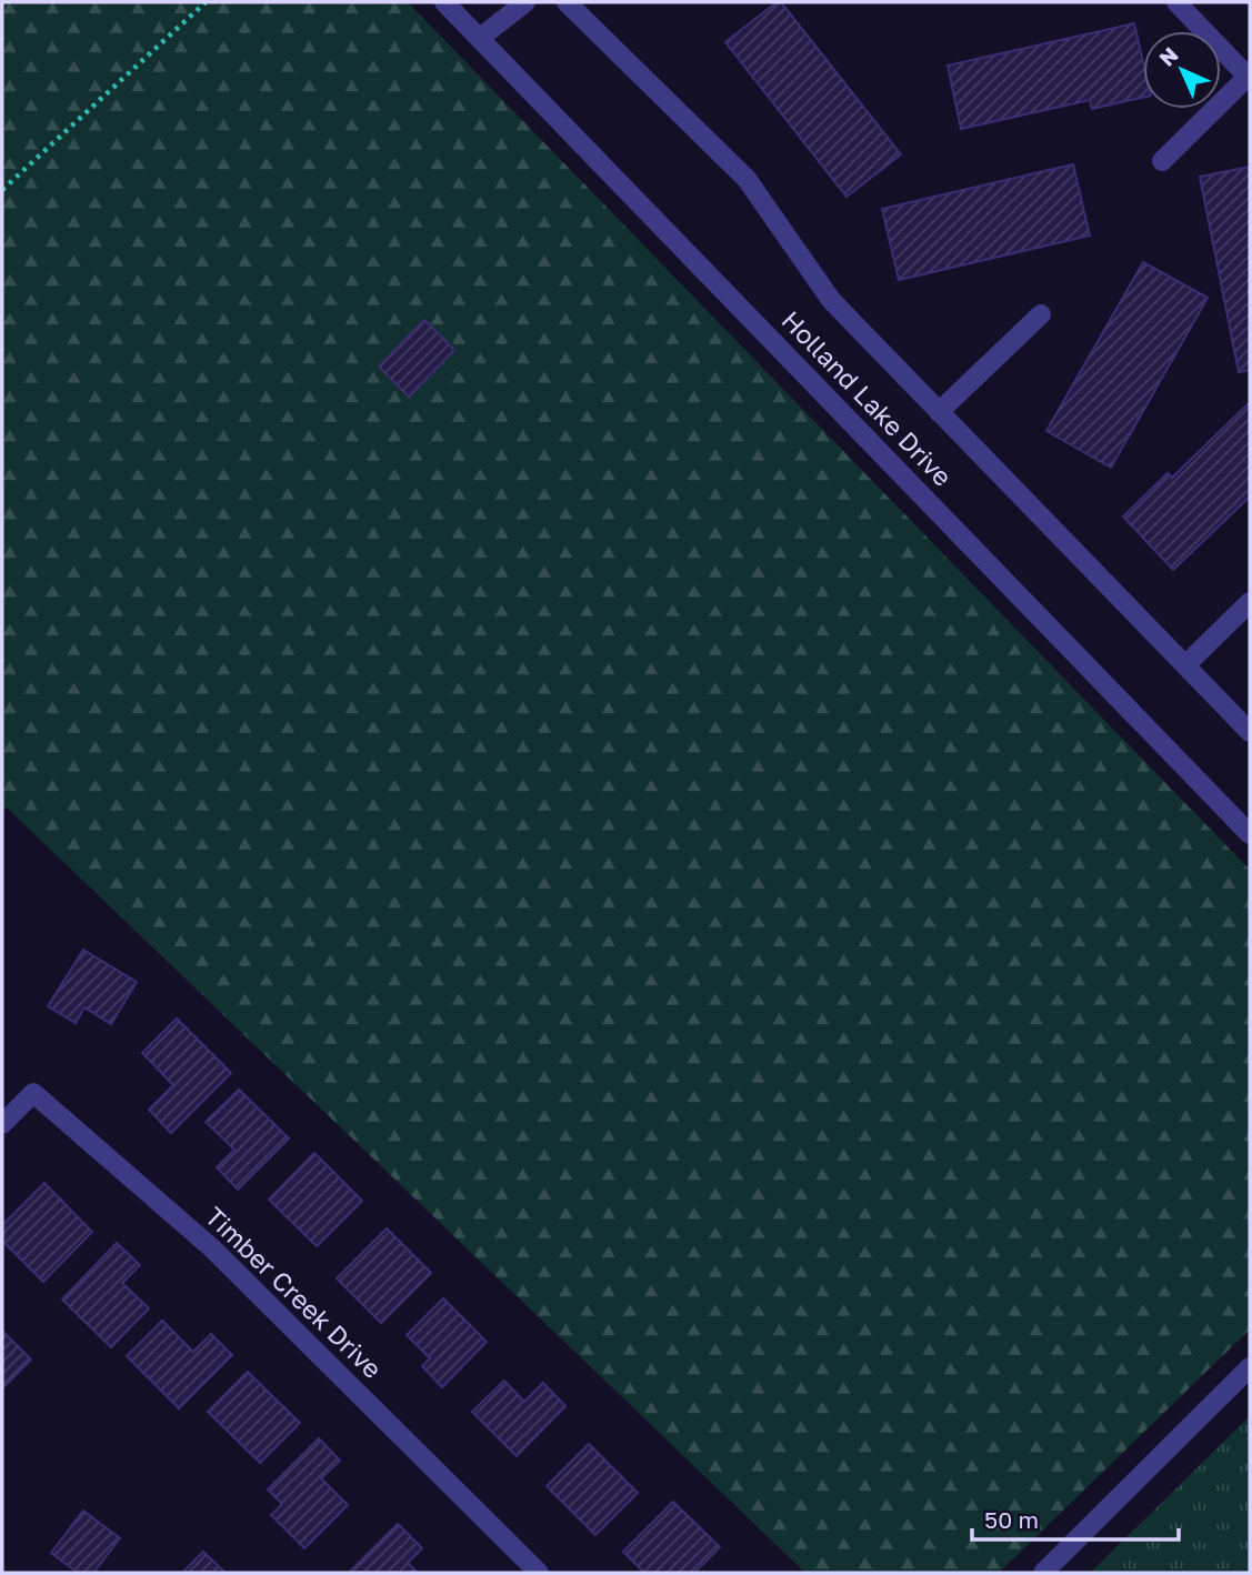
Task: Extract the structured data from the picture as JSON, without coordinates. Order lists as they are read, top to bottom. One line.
{"streets":{"street":["Holland Lake Drive","Timber Creek Drive"]},"scale_bar":"50 m","north":"top left"}
